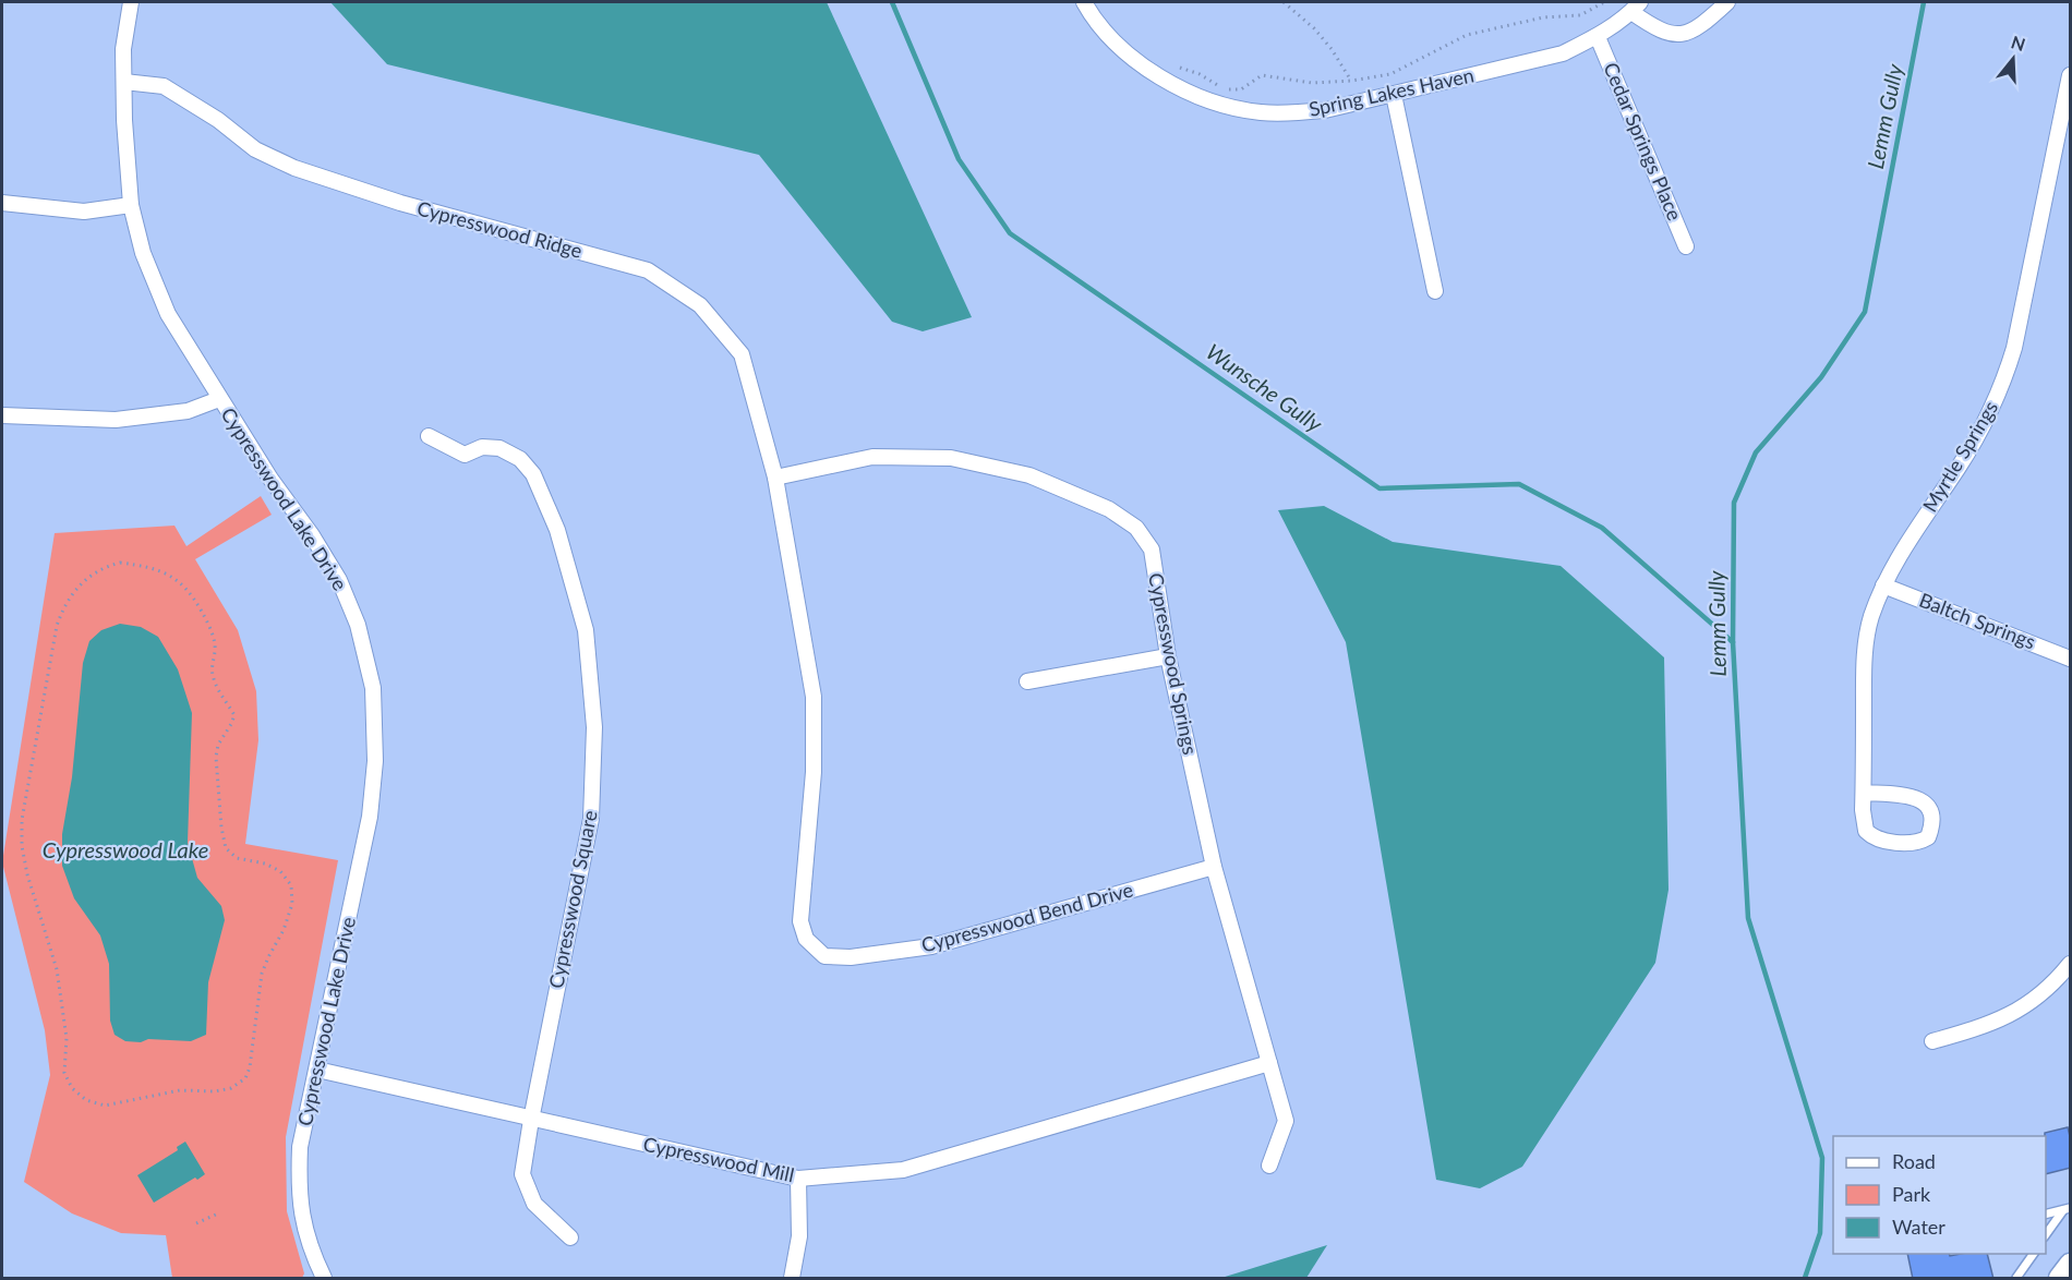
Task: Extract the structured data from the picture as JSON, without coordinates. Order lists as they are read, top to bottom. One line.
{"streets":{"street":["Spring Lakes Haven","Cedar Springs Place","Cypresswood Ridge","Myrtle Springs","Cypresswood Lake Drive","Baltch Springs","Cypresswood Springs","Cypresswood Square","Cypresswood Bend Drive","Cypresswood Mill"]},"crossings":[["Spring Lakes Haven","Cedar Springs Place"],["Cypresswood Ridge","Cypresswood Lake Drive"],["Cypresswood Ridge","Cypresswood Springs"],["Cypresswood Ridge","Cypresswood Bend Drive"],["Myrtle Springs","Baltch Springs"],["Cypresswood Lake Drive","Cypresswood Mill"],["Cypresswood Springs","Cypresswood Bend Drive"],["Cypresswood Springs","Cypresswood Mill"],["Cypresswood Square","Cypresswood Mill"]],"water":["Lemm Gully","Wunsche Gully","Cypresswood Lake"],"legend":["Road","Park","Water"],"north":"top"}
